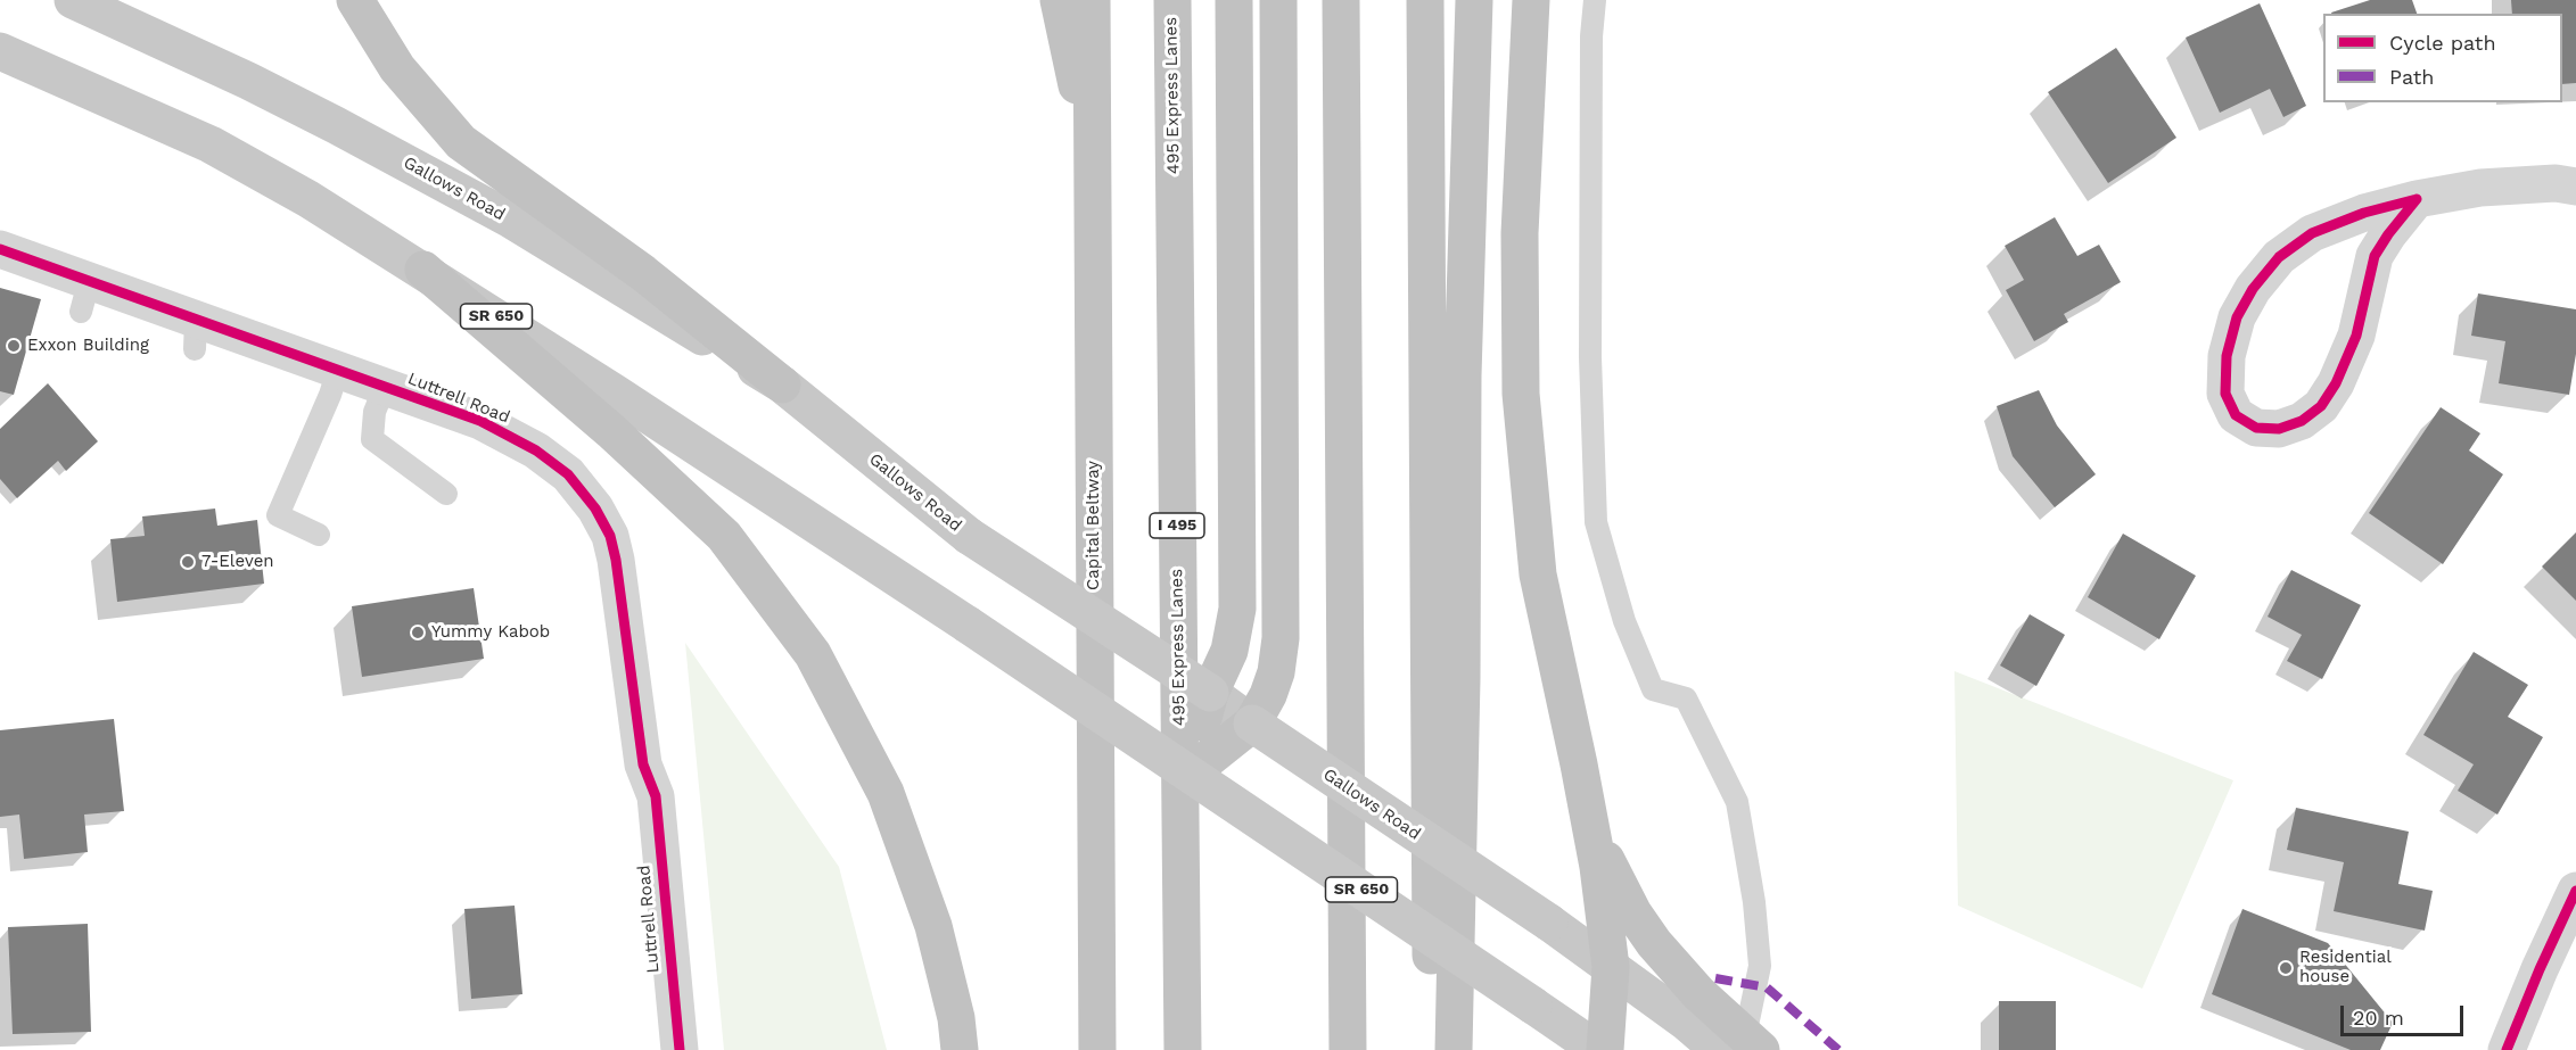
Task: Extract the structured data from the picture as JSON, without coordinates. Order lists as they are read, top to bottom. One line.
{"streets":{"highway":["495 Express Lanes","Capital Beltway","I 495"],"main road":["Gallows Road","SR 650"],"street":["Luttrell Road"]},"places":["Exxon Building","7-Eleven","Yummy Kabob","Residential house"],"legend":["Cycle path","Path"],"scale_bar":"20 m"}
